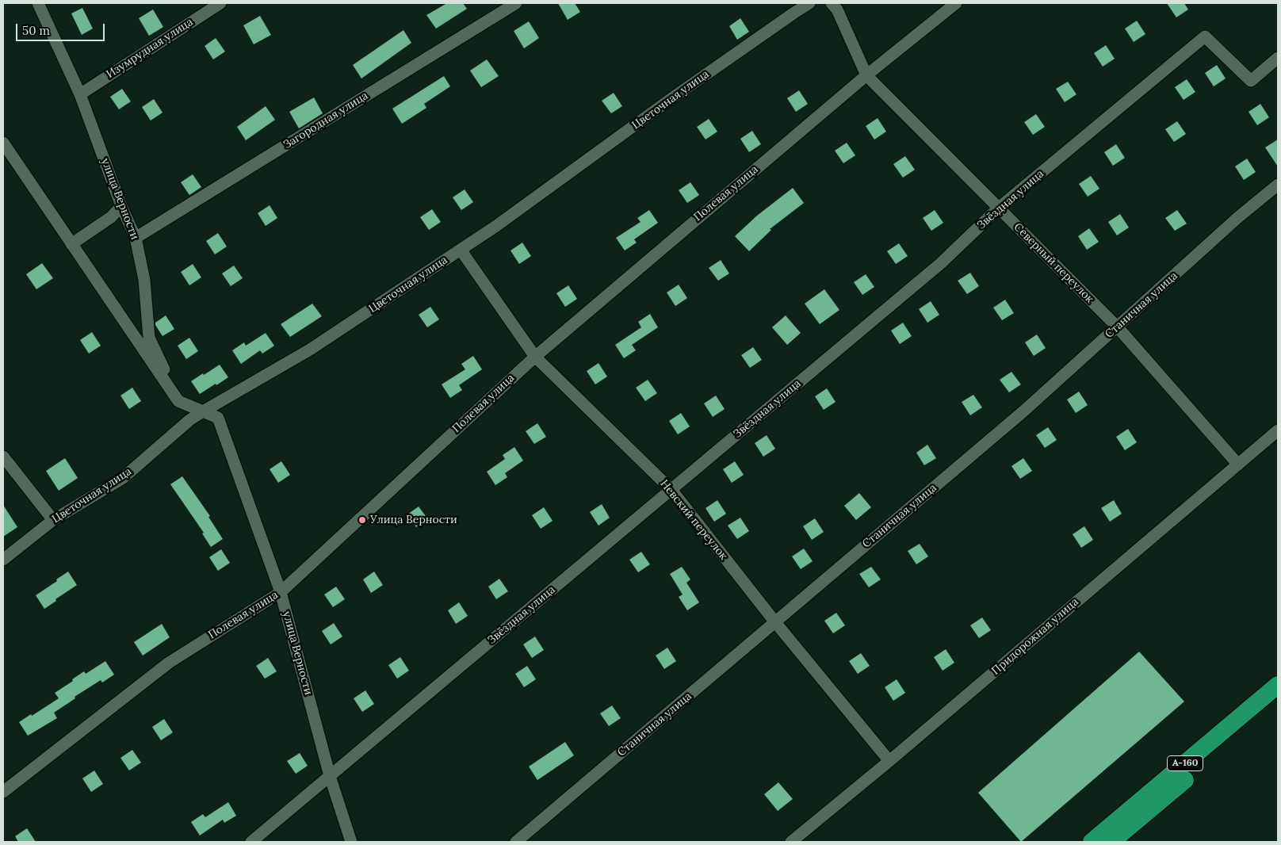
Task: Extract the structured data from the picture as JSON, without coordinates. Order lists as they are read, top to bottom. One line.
{"streets":{"highway":["А-160"],"street":["Изумрудная улица","Цветочная улица","Загородная улица","Полевая улица","улица Верности","Звёздная улица","Северный переулок","Станичная улица","Невский переулок","Придорожная улица"]},"crossings":[["Изумрудная улица","улица Верности"],["Цветочная улица","улица Верности"],["Цветочная улица","Невский переулок"],["Загородная улица","улица Верности"],["Полевая улица","улица Верности"],["Полевая улица","Северный переулок"],["Полевая улица","Невский переулок"],["улица Верности","Звёздная улица"],["Звёздная улица","Северный переулок"],["Звёздная улица","Невский переулок"],["Северный переулок","Станичная улица"],["Северный переулок","Придорожная улица"],["Станичная улица","Невский переулок"],["Невский переулок","Придорожная улица"]],"places":["Улица Верности"],"scale_bar":"50 m"}
